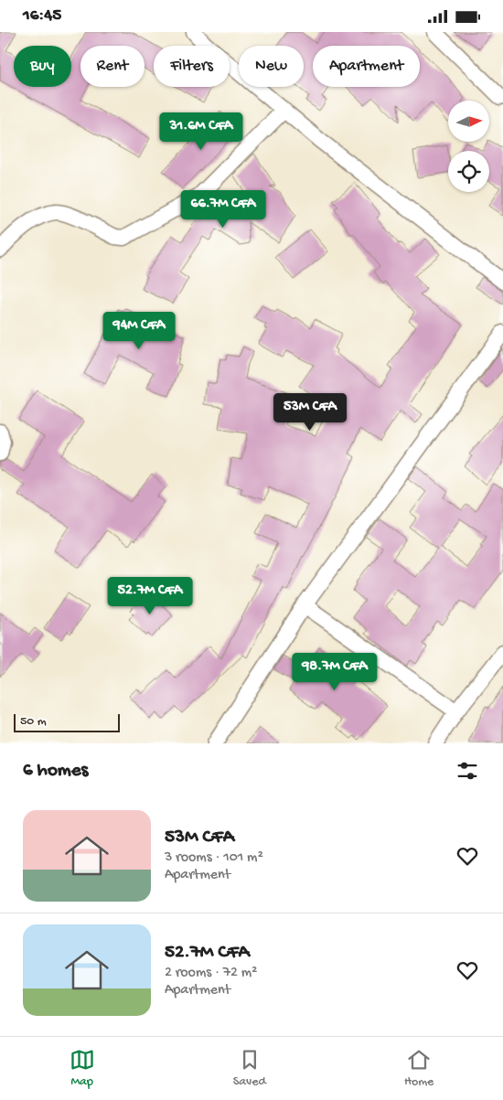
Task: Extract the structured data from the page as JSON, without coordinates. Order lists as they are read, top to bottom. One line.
{"scale_bar":"50 m","north":"right","page":{"status":"16:45","chip":["Buy","Rent","Filters","New","Apartment"],"price":["31.6M CFA","66.7M CFA","94M CFA","53M CFA","52.7M CFA","98.7M CFA"],"scale":"50 m","heading":"6 homes","list":[{"name":"53M CFA","note":"3 rooms · 101 m² · Apartment"},{"name":"52.7M CFA","note":"2 rooms · 72 m² · Apartment"}],"tabs":["Map","Saved","Home"]}}
